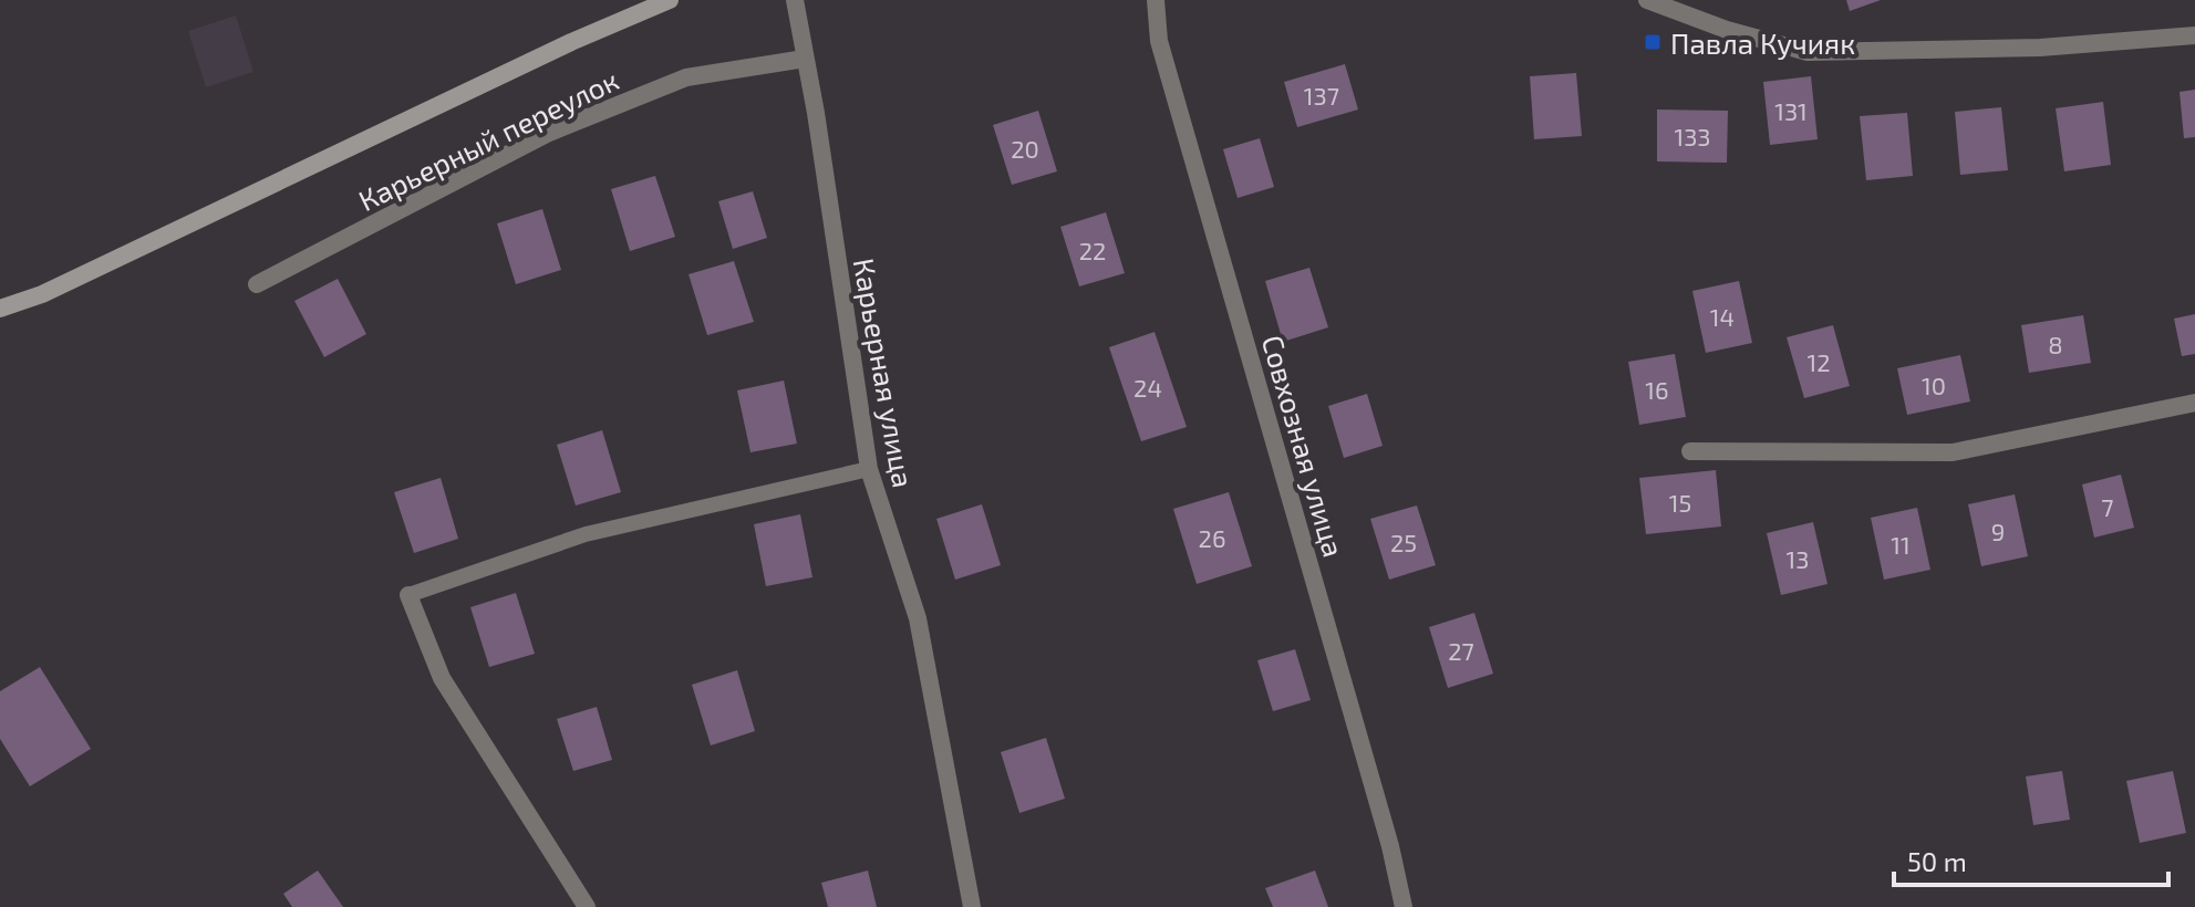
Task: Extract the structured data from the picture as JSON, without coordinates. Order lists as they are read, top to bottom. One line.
{"streets":{"street":["Карьерный переулок","Карьерная улица","Совхозная улица"]},"crossings":[["Карьерный переулок","Карьерная улица"]],"places":{"transit":["Павла Кучияк"]},"house_numbers":["137","131","133","20","22","14","8","12","10","24","16","15","7","9","26","25","11","13","27"],"scale_bar":"50 m"}
